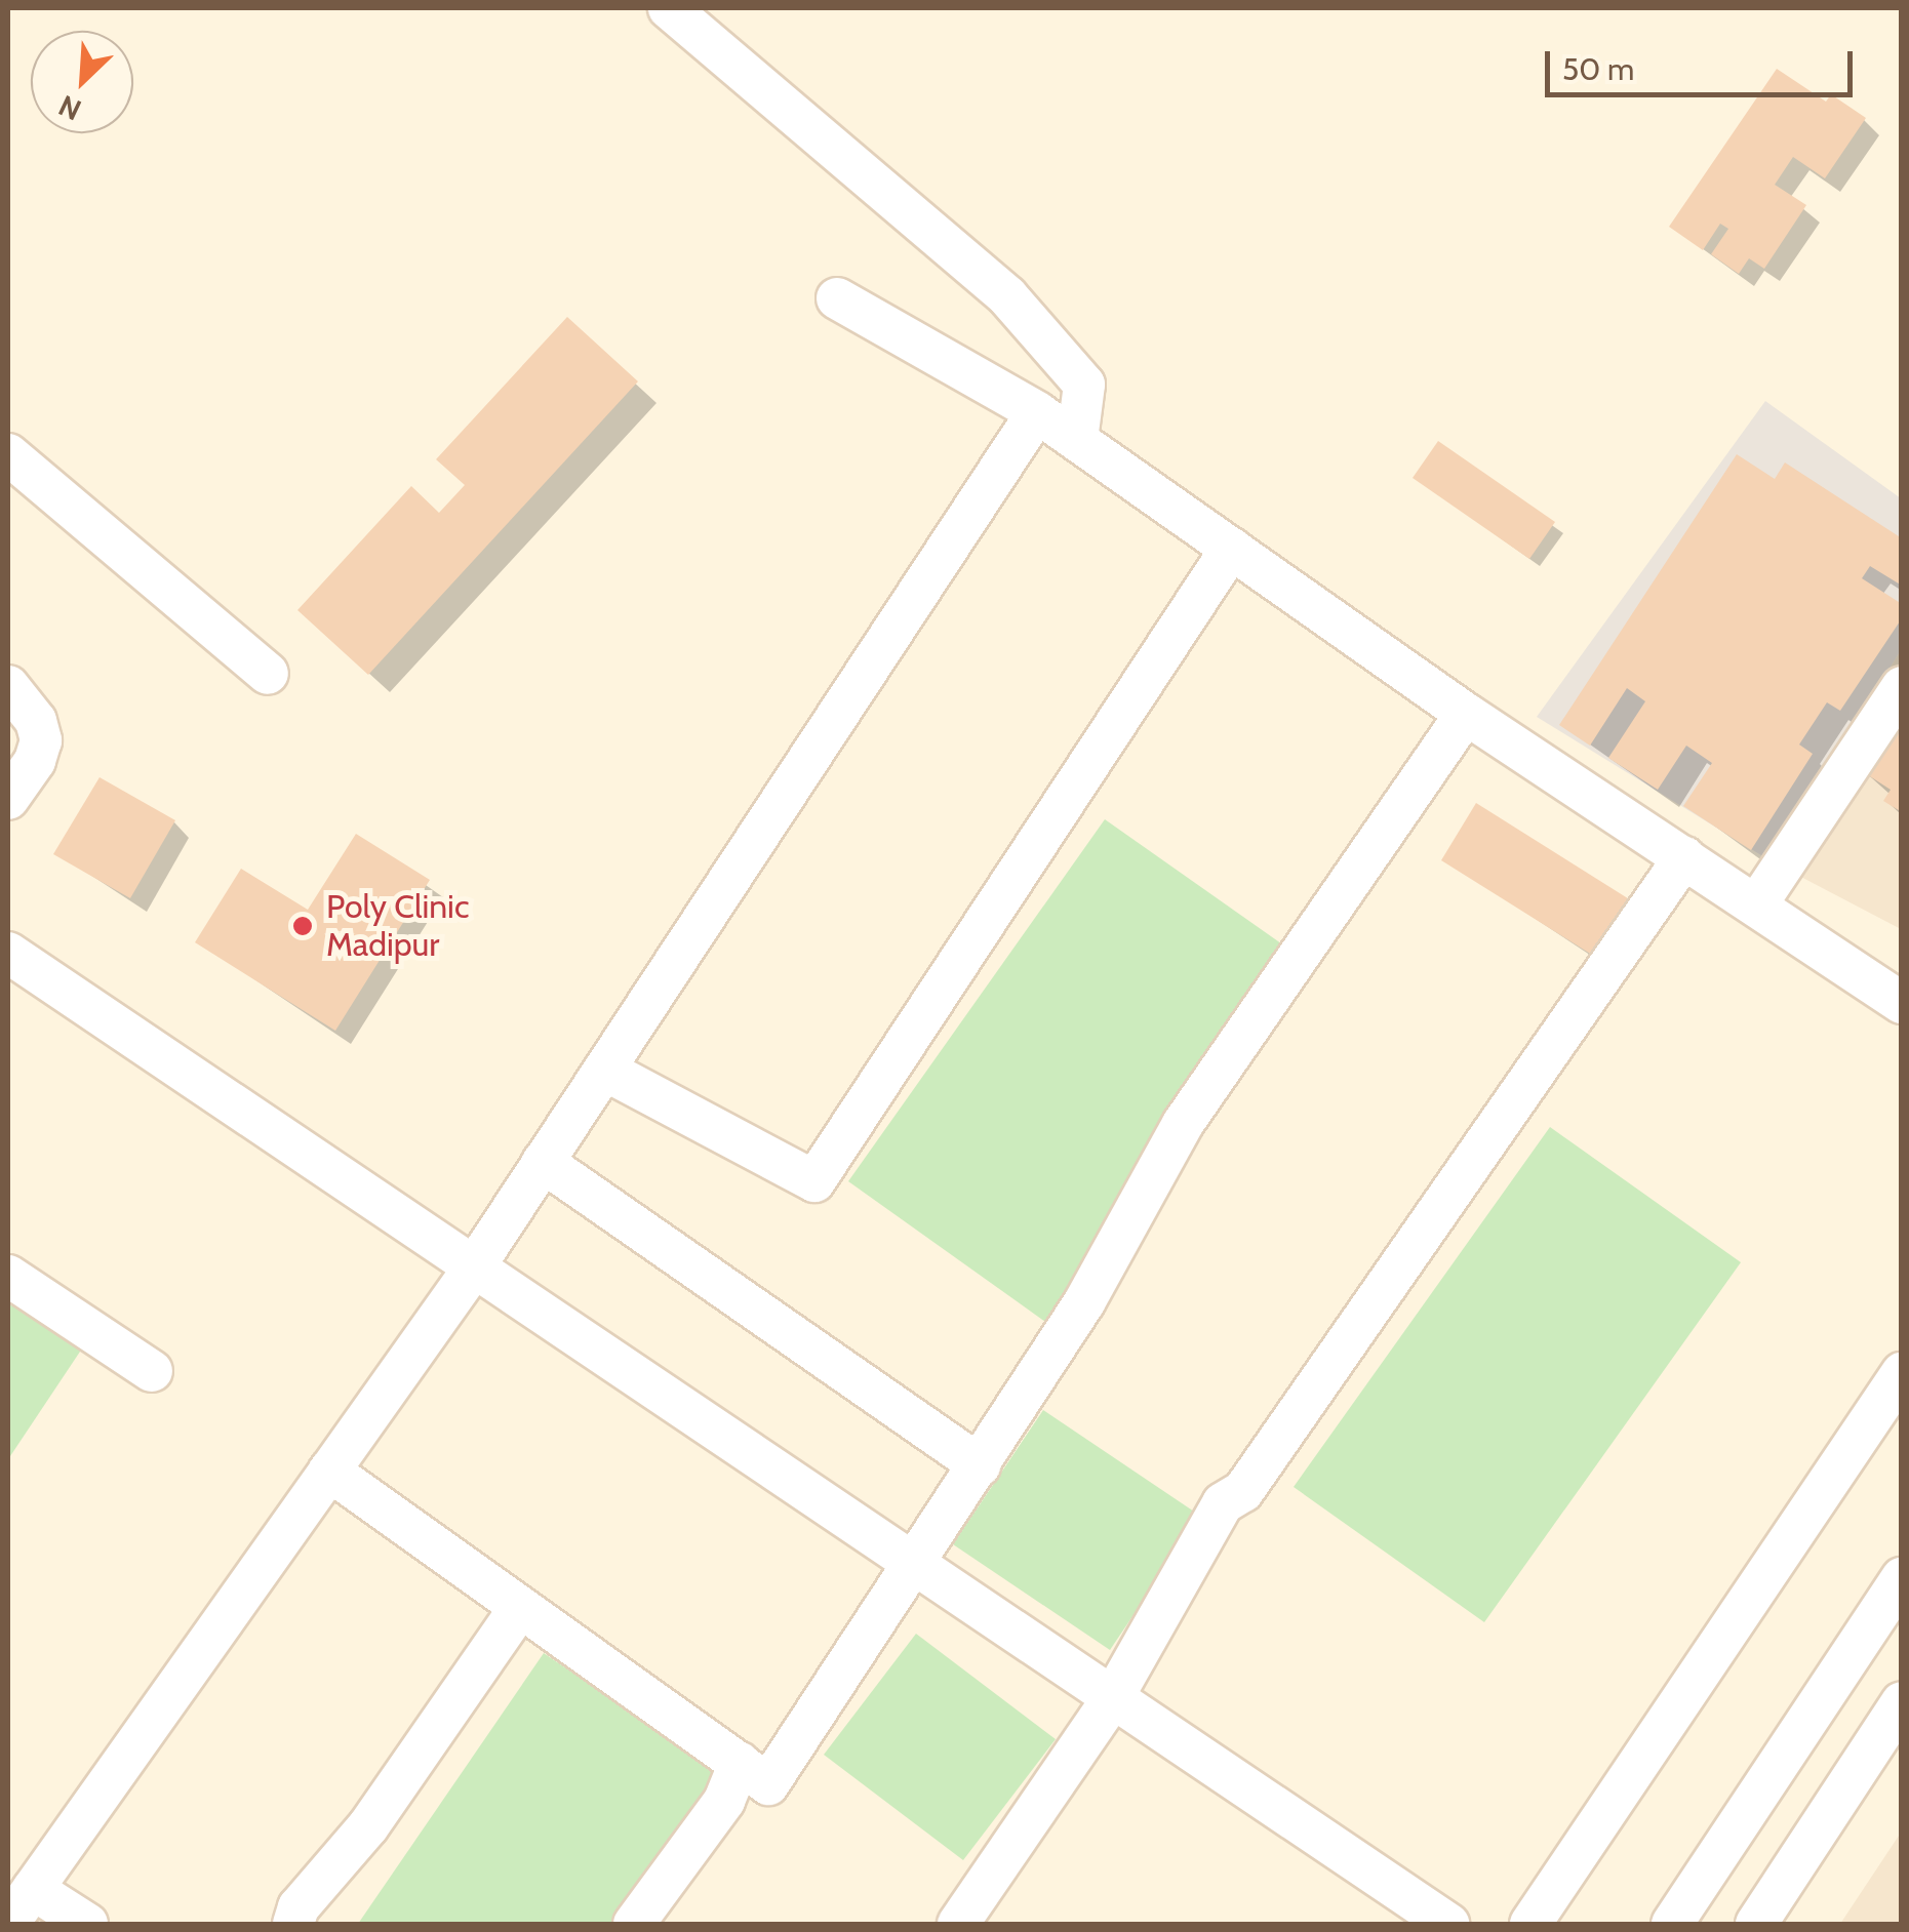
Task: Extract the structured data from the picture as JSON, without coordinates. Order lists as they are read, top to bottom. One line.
{"places":["Poly Clinic Madipur"],"scale_bar":"50 m","north":"bottom left"}
